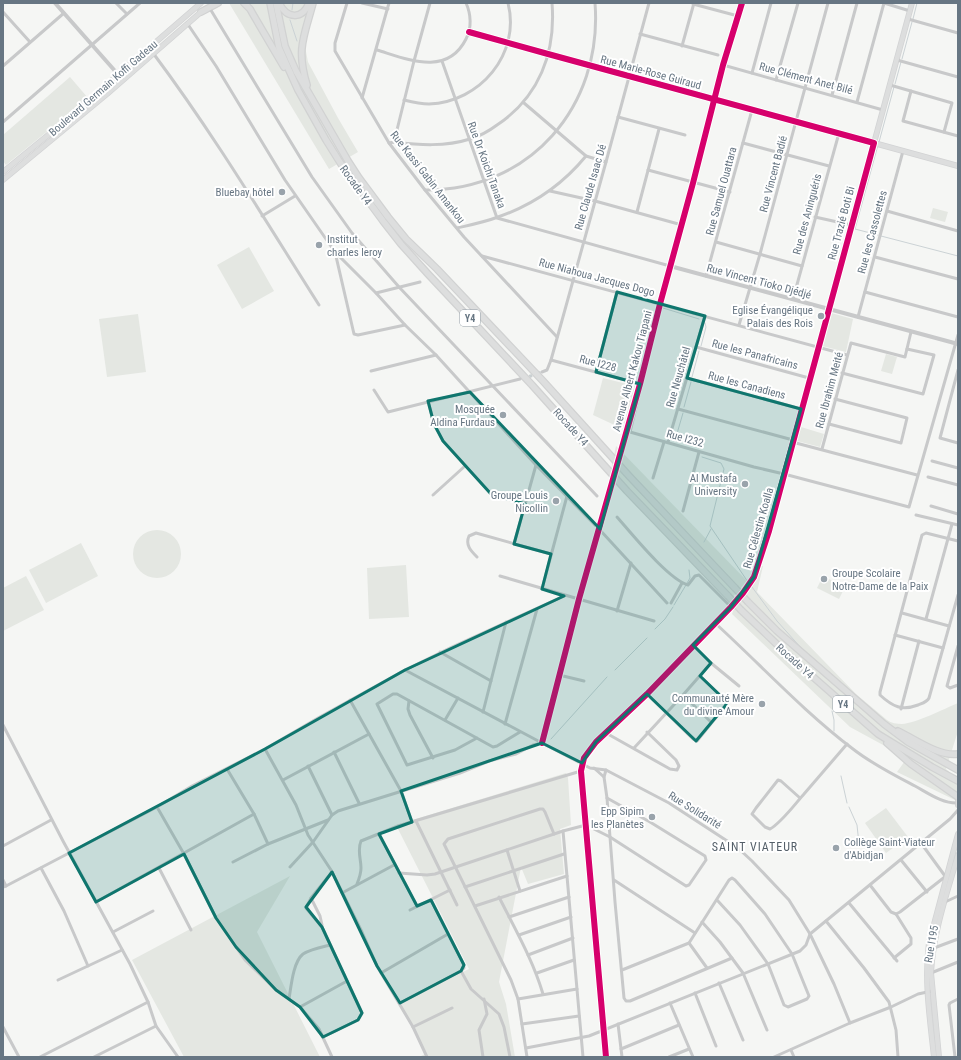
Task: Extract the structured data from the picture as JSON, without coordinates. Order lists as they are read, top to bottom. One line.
{"streets":{"highway":["Rocade Y4","Y4"],"main road":["Rue Marie-Rose Guiraud","Boulevard Germain Koffi Gadeau","Rue Trazié Boti Bi","Rue I195"],"street":["Rue Clément Anet Bilé","Rue Dr Koichi Tanaka","Rue Vincent Badié","Rue Kassi Gabin Amankou","Rue Claude Isaac Dé","Rue Samuel Ouattara","Rue des Aninguéris","Rue les Cassolettes","Rue Niahoua Jacques Dogo","Rue Vincent Tioko Djédjé","Rue les Panafricains","Rue I228","Avenue Albert Kakou Tiapani","Rue Neuchâtel","Rue les Canadiens","Rue Ibrahim Meité","Rue I232","Rue Célestin Koalla","Rue Solidarité"]},"crossings":[["Rue Marie-Rose Guiraud","Rue Vincent Badié"],["Rue Marie-Rose Guiraud","Rue Claude Isaac Dé"],["Rue Marie-Rose Guiraud","Rue Samuel Ouattara"],["Rue Marie-Rose Guiraud","Rue des Aninguéris"],["Rue Marie-Rose Guiraud","Rue Trazié Boti Bi"],["Rue Marie-Rose Guiraud","Rue les Cassolettes"],["Rue Marie-Rose Guiraud","Avenue Albert Kakou Tiapani"],["Rue Clément Anet Bilé","Rue Vincent Badié"],["Rue Clément Anet Bilé","Rue Trazié Boti Bi"],["Rue Clément Anet Bilé","Avenue Albert Kakou Tiapani"],["Rue Dr Koichi Tanaka","Rue Claude Isaac Dé"],["Rue Dr Koichi Tanaka","Rue Vincent Tioko Djédjé"],["Rue Dr Koichi Tanaka","Avenue Albert Kakou Tiapani"],["Rue Vincent Badié","Rue Niahoua Jacques Dogo"],["Rue Vincent Badié","Rue Vincent Tioko Djédjé"],["Rue Kassi Gabin Amankou","Rue Claude Isaac Dé"],["Rue Kassi Gabin Amankou","Rue Niahoua Jacques Dogo"],["Rue Claude Isaac Dé","Rue Niahoua Jacques Dogo"],["Rue Claude Isaac Dé","Rue I228"],["Rue Samuel Ouattara","Rue Vincent Tioko Djédjé"],["Rue des Aninguéris","Rue Vincent Tioko Djédjé"],["Rue Trazié Boti Bi","Rue Vincent Tioko Djédjé"],["Rue Trazié Boti Bi","Rue Célestin Koalla"],["Rue les Cassolettes","Rue Vincent Tioko Djédjé"],["Rue Niahoua Jacques Dogo","Avenue Albert Kakou Tiapani"],["Rue Niahoua Jacques Dogo","Rue Neuchâtel"],["Rue Niahoua Jacques Dogo","Rue Ibrahim Meité"],["Rue Niahoua Jacques Dogo","Rue Célestin Koalla"],["Rue Vincent Tioko Djédjé","Avenue Albert Kakou Tiapani"],["Rue Vincent Tioko Djédjé","Rue Célestin Koalla"],["Rue les Panafricains","Rue Neuchâtel"],["Rue les Panafricains","Rue Célestin Koalla"],["Rue I228","Avenue Albert Kakou Tiapani"],["Rue I228","Rue I232"],["Avenue Albert Kakou Tiapani","Rue I232"],["Rue Neuchâtel","Rue les Canadiens"],["Rue Neuchâtel","Rue I232"],["Rue les Canadiens","Rue Célestin Koalla"],["Rue I232","Rue Célestin Koalla"]],"districts":["SAINT VIATEUR"],"places":["Bluebay hôtel","Institut charles leroy","Eglise Évangélique Palais des Rois","Mosquée Aldina Furdaus","Al Mustafa University","Groupe Louis Nicollin","Groupe Scolaire Notre-Dame de la Paix","Communauté Mère du divine Amour","Epp Sipim les Planètes","Collège Saint-Viateur d'Abidjan"]}
